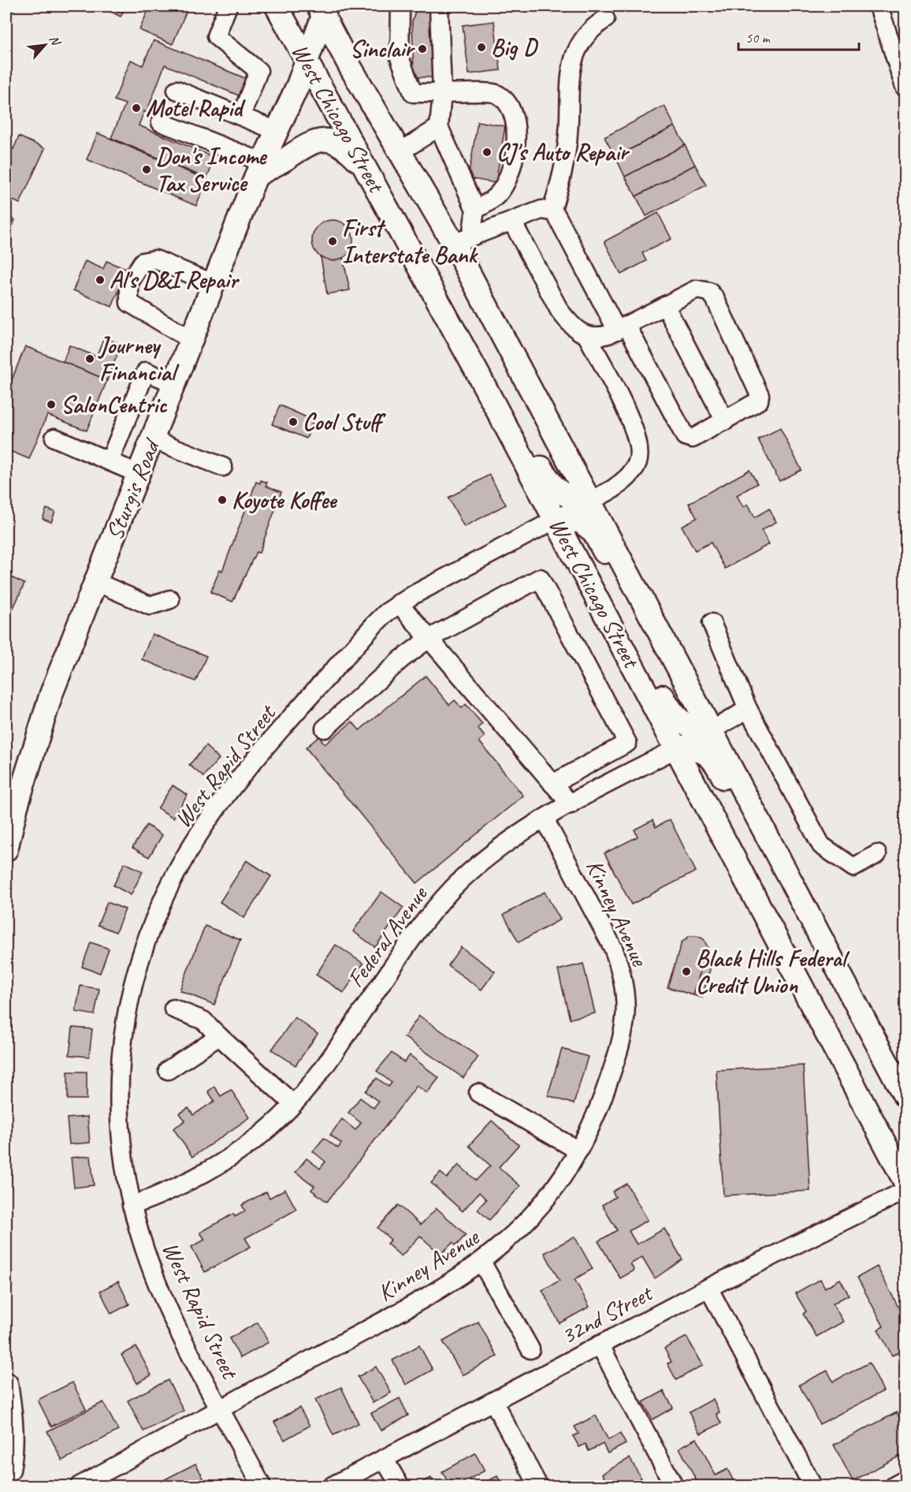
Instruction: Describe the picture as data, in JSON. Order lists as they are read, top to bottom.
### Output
{
  "streets": {
    "main road": ["West Chicago Street", "Sturgis Road"],
    "street": [
      "West Rapid Street",
      "Kinney Avenue",
      "Federal Avenue",
      "32nd Street"
    ]
  },
  "crossings": [
    ["West Chicago Street", "Sturgis Road"],
    ["West Chicago Street", "West Rapid Street"],
    ["West Chicago Street", "Federal Avenue"],
    ["West Rapid Street", "Kinney Avenue"],
    ["West Rapid Street", "Federal Avenue"],
    ["Kinney Avenue", "Federal Avenue"]
  ],
  "places": [
    "Big D",
    "Sinclair",
    "Motel Rapid",
    "CJ's Auto Repair",
    "Don's Income Tax Service",
    "First Interstate Bank",
    "Al's D&I Repair",
    "Journey Financial",
    "SalonCentric",
    "Cool Stuff",
    "Koyote Koffee",
    "Black Hills Federal Credit Union"
  ],
  "scale_bar": "50 m",
  "north": "top right"
}
